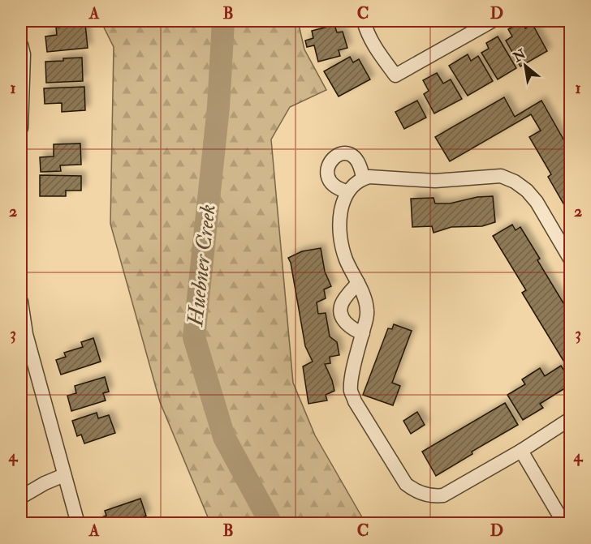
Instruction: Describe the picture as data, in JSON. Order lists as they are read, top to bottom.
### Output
{
  "water": ["Huebner Creek"],
  "north": "top left",
  "grid": {
    "columns": [
      "A",
      "B",
      "C",
      "D"
    ],
    "rows": [
      "1",
      "2",
      "3",
      "4"
    ]
  }
}
